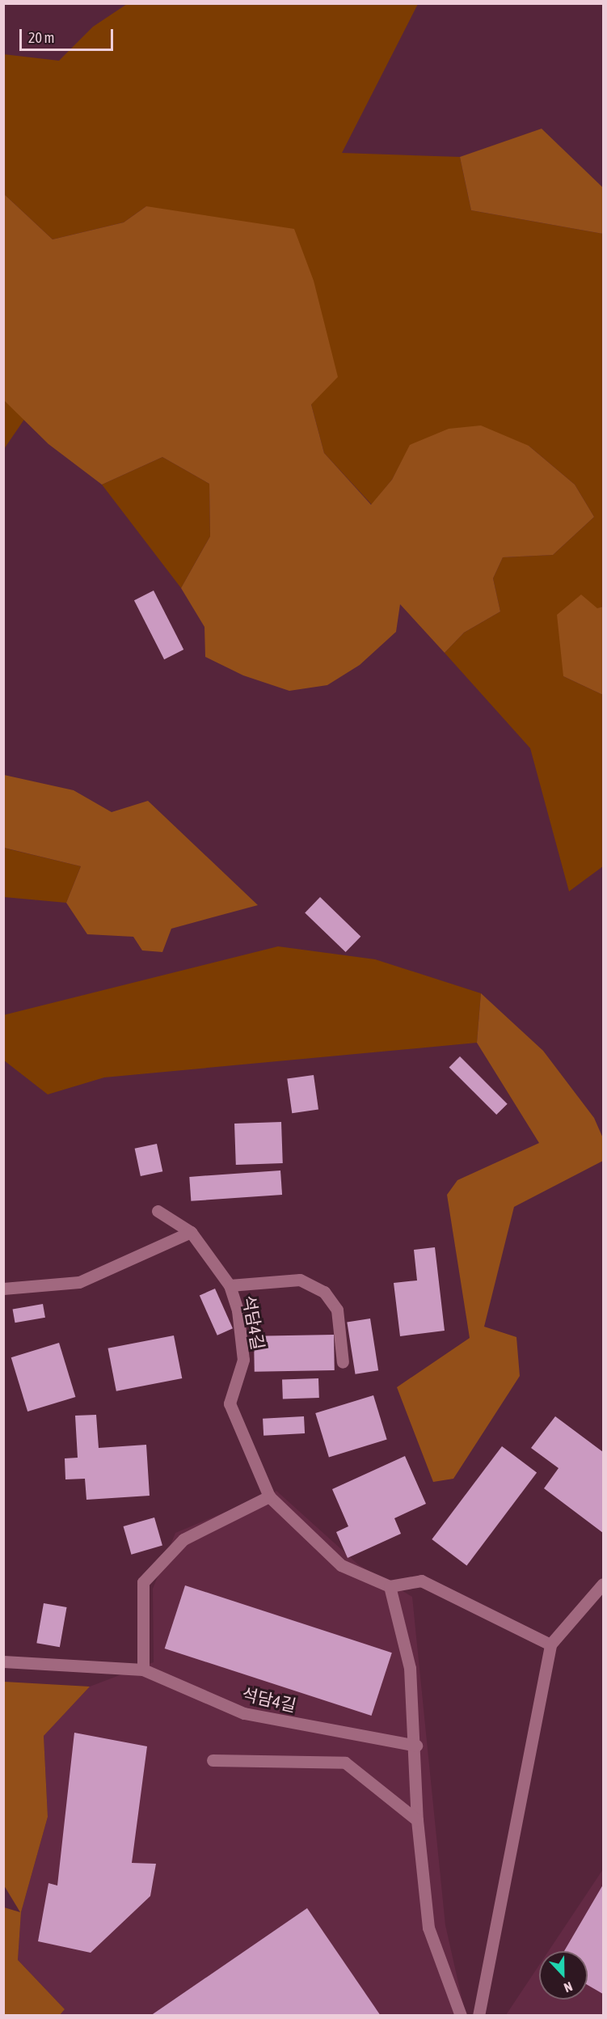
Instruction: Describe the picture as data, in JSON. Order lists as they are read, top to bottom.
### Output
{
  "streets": {
    "street": ["석담4길"]
  },
  "scale_bar": "20 m",
  "north": "bottom"
}
